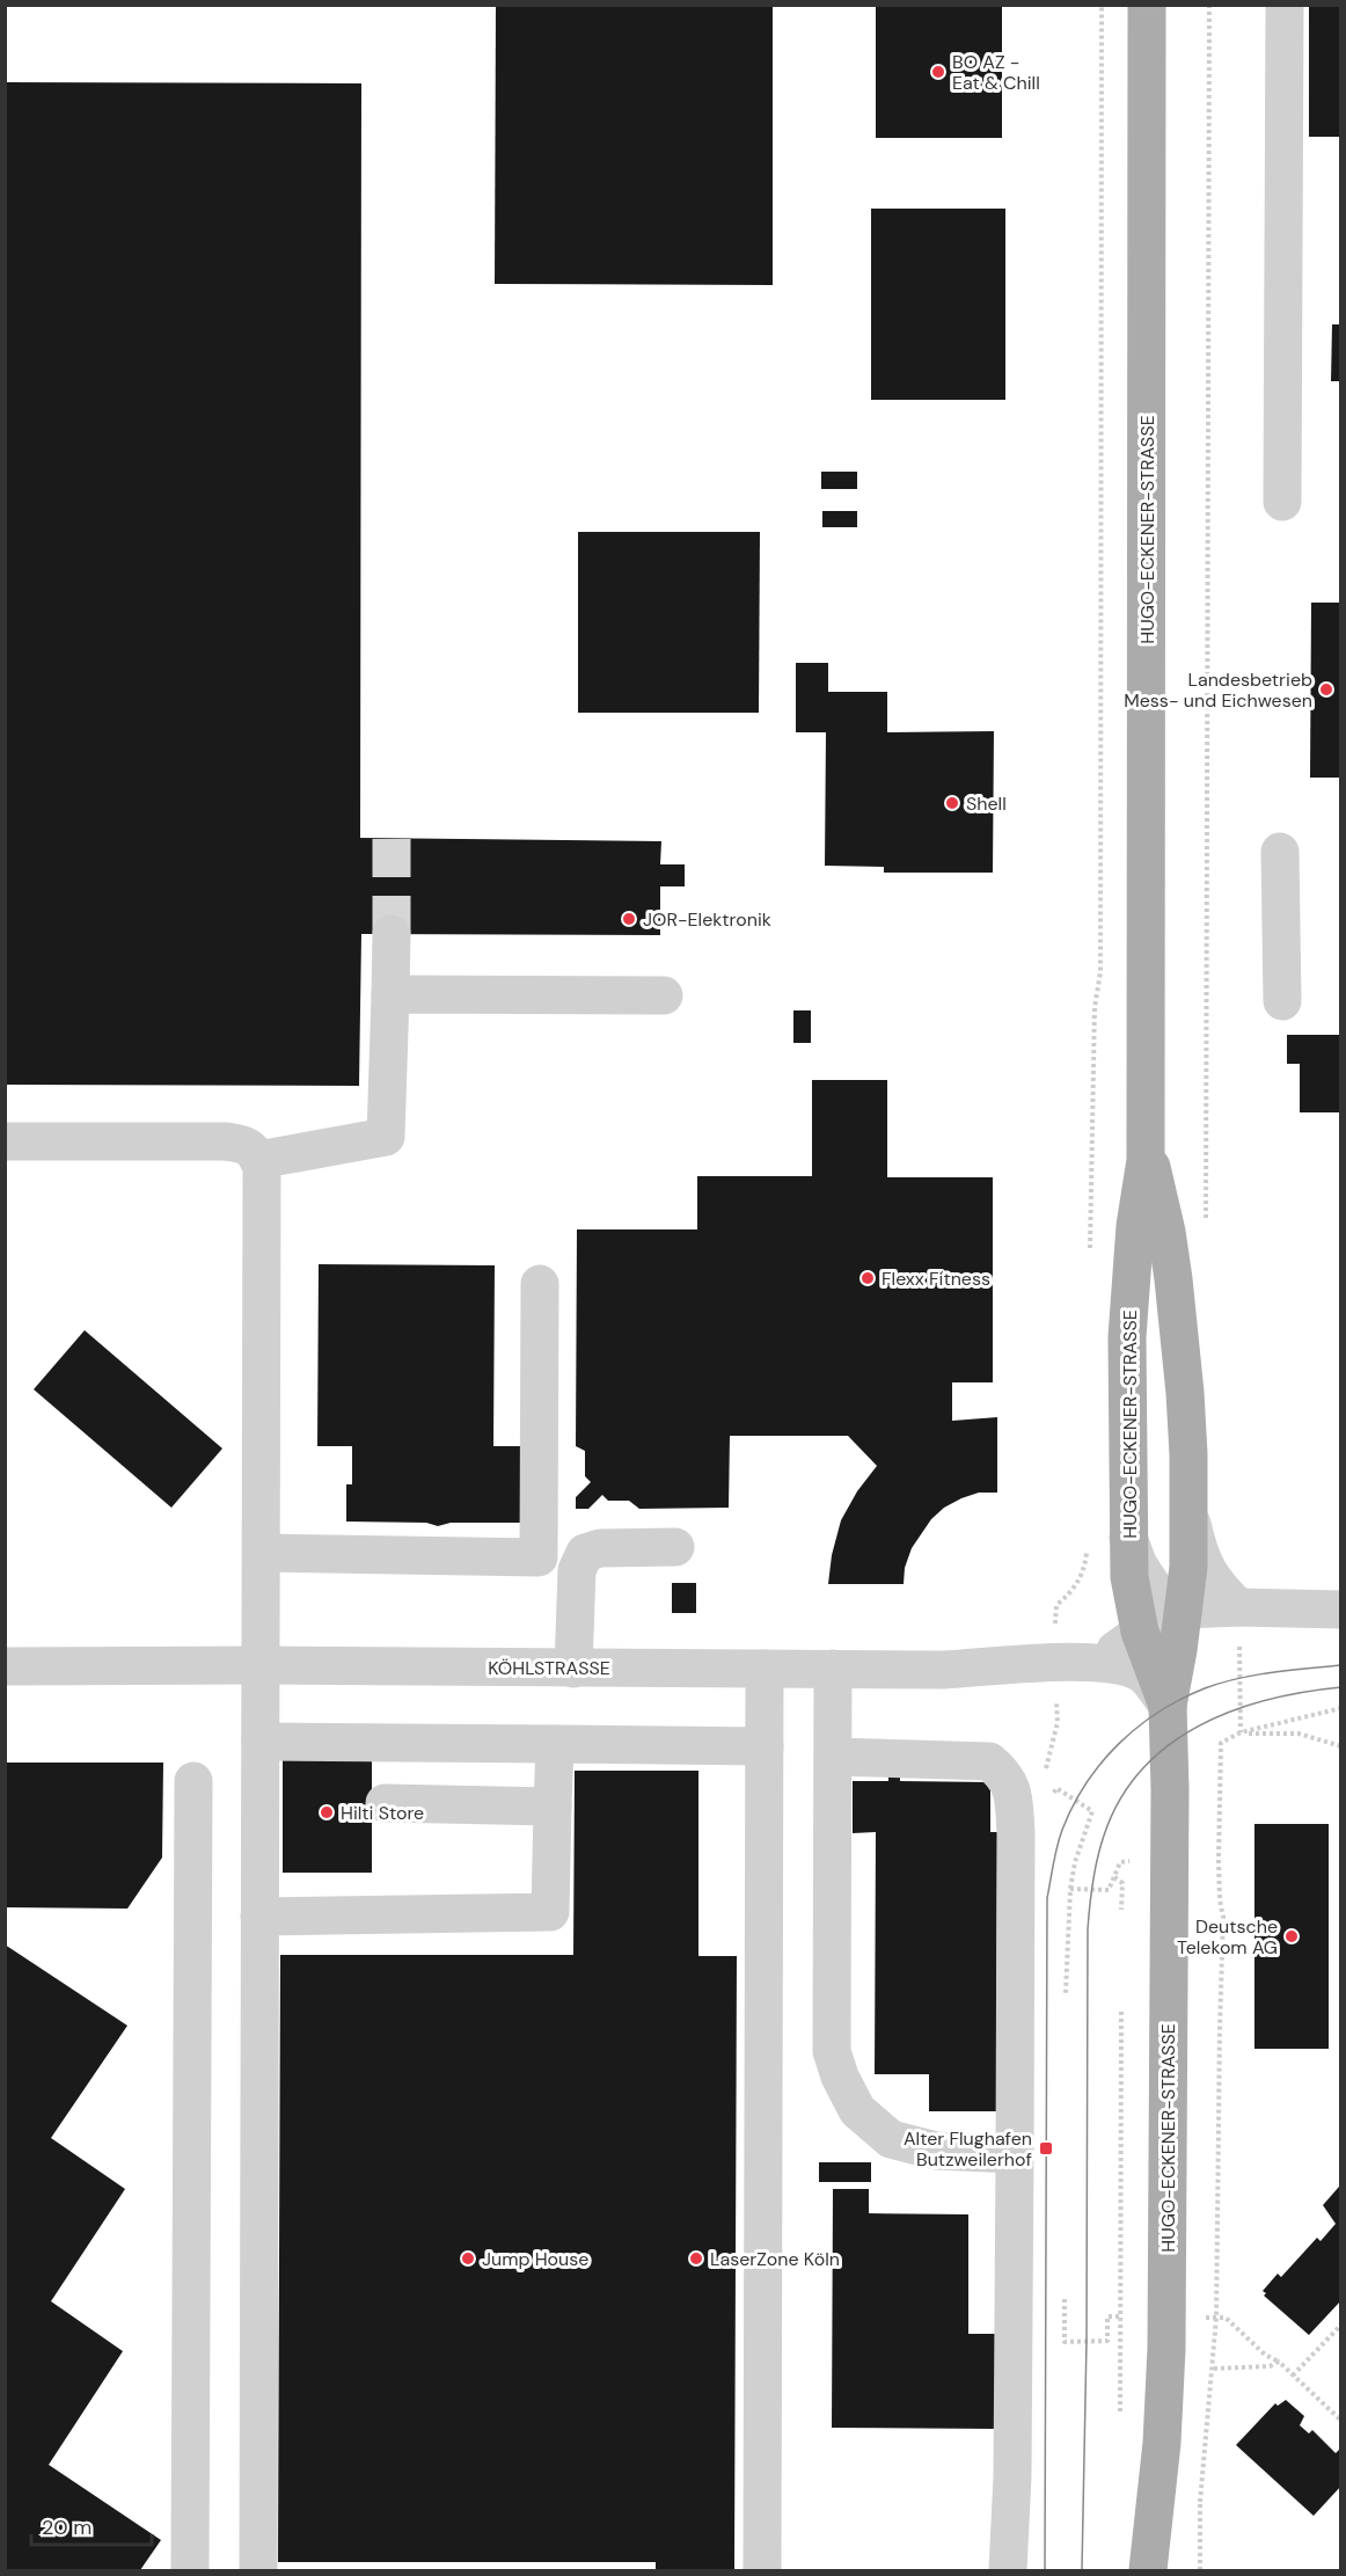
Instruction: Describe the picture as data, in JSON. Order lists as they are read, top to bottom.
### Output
{
  "streets": {
    "main road": ["HUGO-ECKENER-STRASSE"],
    "street": ["KÖHLSTRASSE"]
  },
  "crossings": [
    ["HUGO-ECKENER-STRASSE", "KÖHLSTRASSE"]
  ],
  "places": {
    "other": [
      "BO AZ - Eat & Chill",
      "Landesbetrieb Mess- und Eichwesen",
      "Shell",
      "JOR-Elektronik",
      "Flexx Fitness",
      "Hilti Store",
      "Deutsche Telekom AG",
      "Jump House",
      "LaserZone Köln"
    ],
    "transit": ["Alter Flughafen Butzweilerhof"]
  },
  "scale_bar": "20 m"
}
